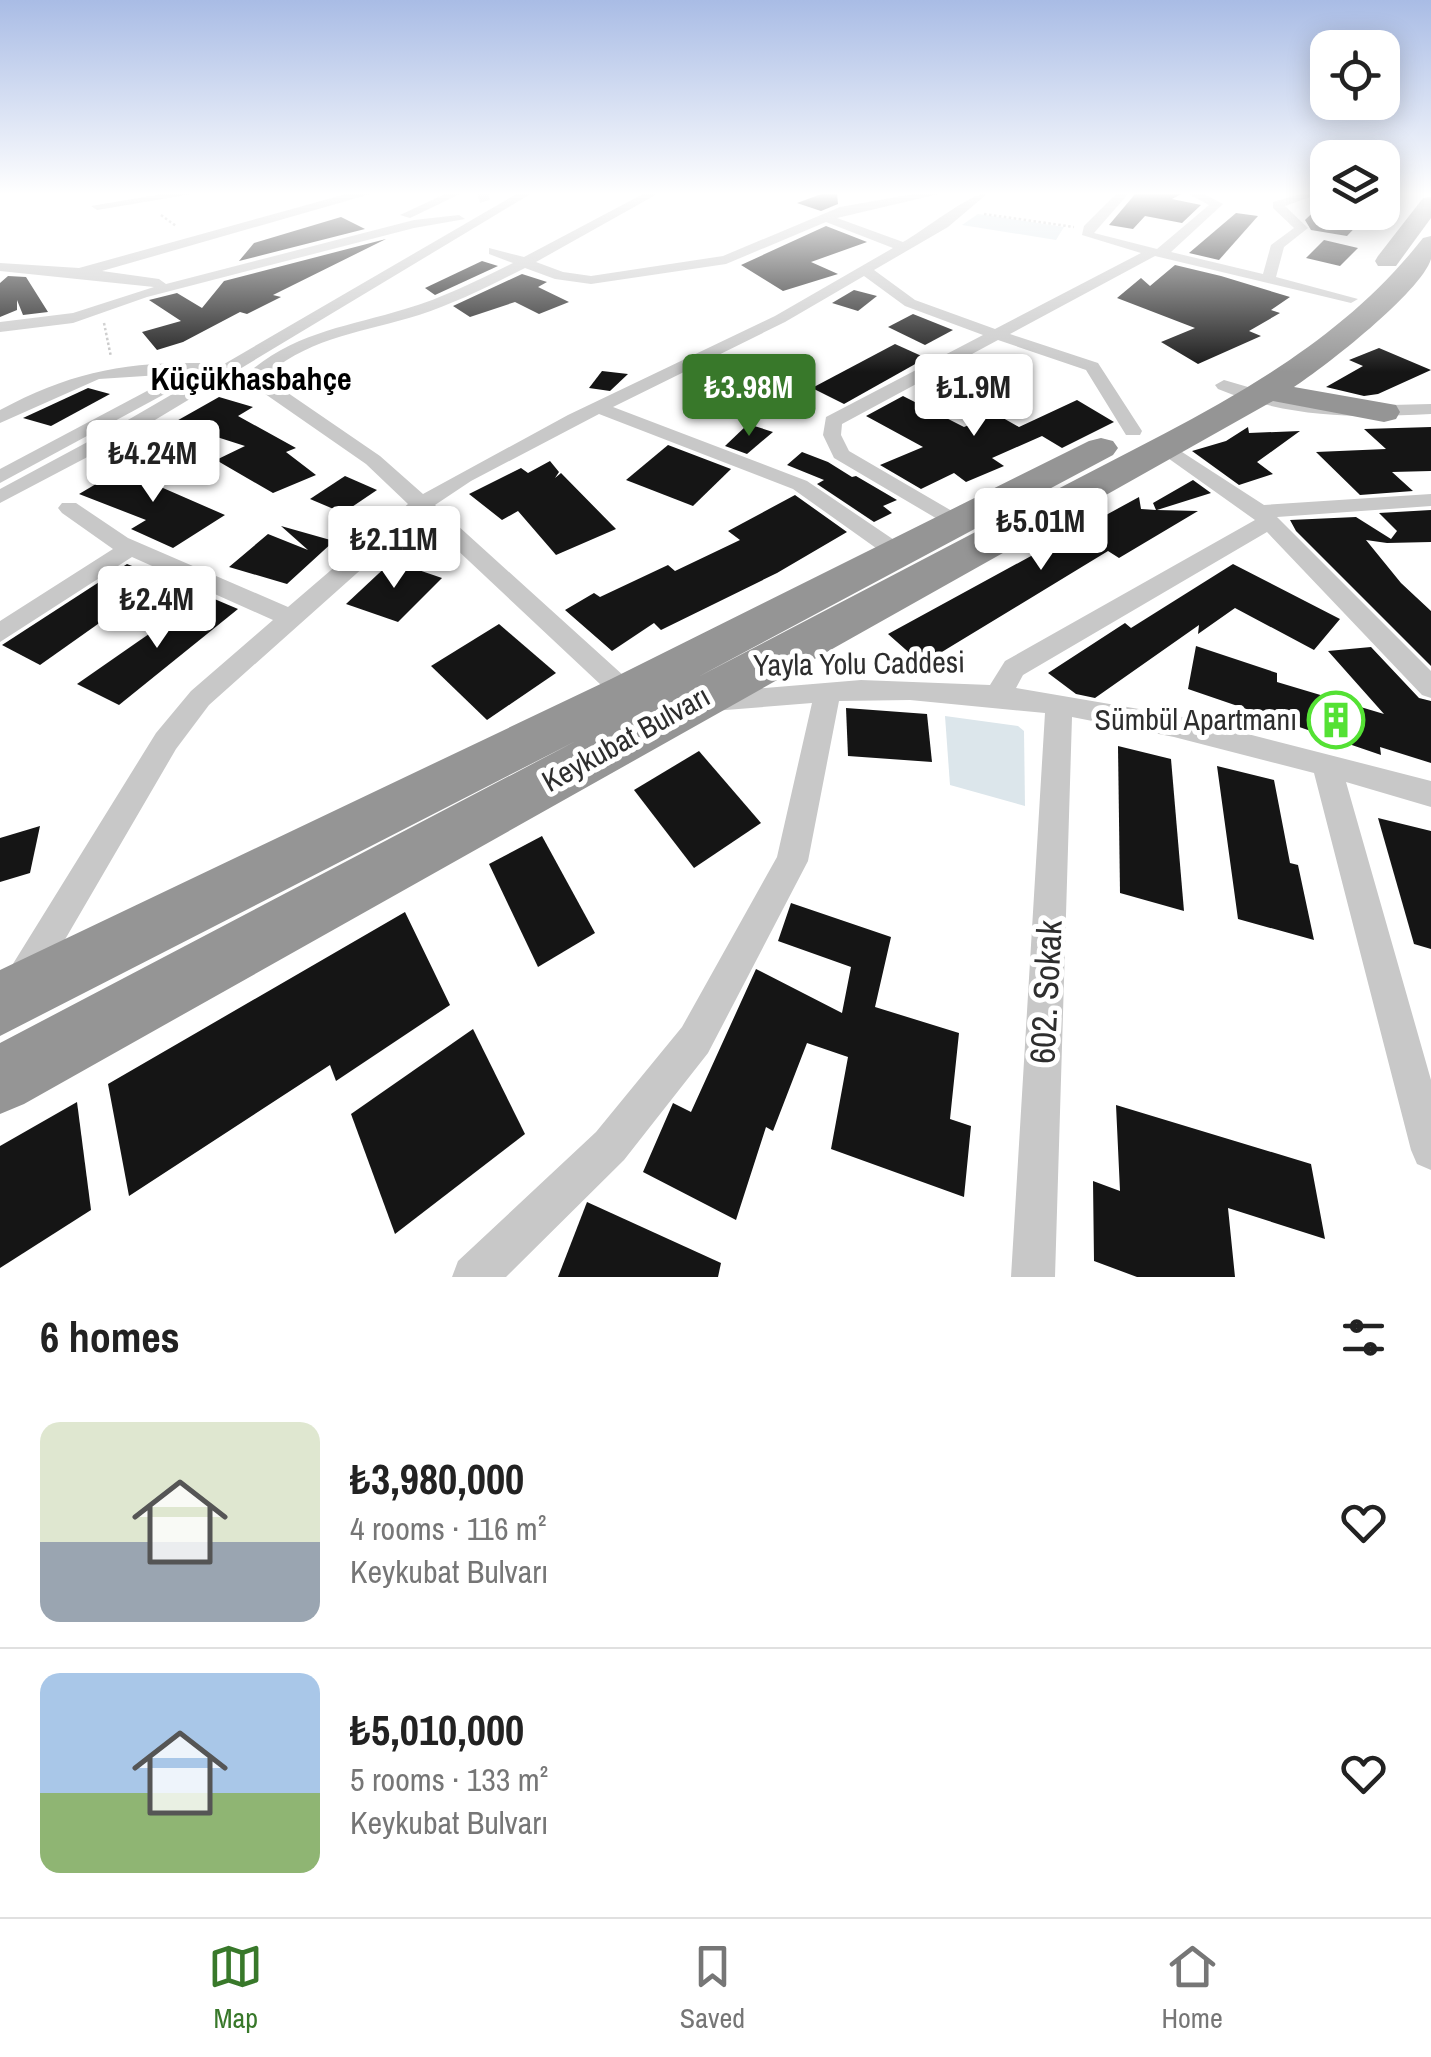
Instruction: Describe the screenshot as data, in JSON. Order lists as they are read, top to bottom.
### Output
{
  "streets": {
    "highway": ["Keykubat Bulvarı"],
    "street": ["Yayla Yolu Caddesi", "602. Sokak"]
  },
  "crossings": [
    ["Yayla Yolu Caddesi", "Keykubat Bulvarı"],
    ["Yayla Yolu Caddesi", "602. Sokak"]
  ],
  "districts": ["Küçükhasbahçe"],
  "places": {
    "building": ["Sümbül Apartmanı"]
  },
  "page": {
    "price": [
      "₺3.98M",
      "₺1.9M",
      "₺4.24M",
      "₺5.01M",
      "₺2.11M",
      "₺2.4M"
    ],
    "heading": "6 homes",
    "list": [
      {
        "name": "₺3,980,000",
        "note": "4 rooms · 116 m² · Keykubat Bulvarı"
      },
      {
        "name": "₺5,010,000",
        "note": "5 rooms · 133 m² · Keykubat Bulvarı"
      }
    ],
    "tabs": ["Map", "Saved", "Home"]
  }
}
